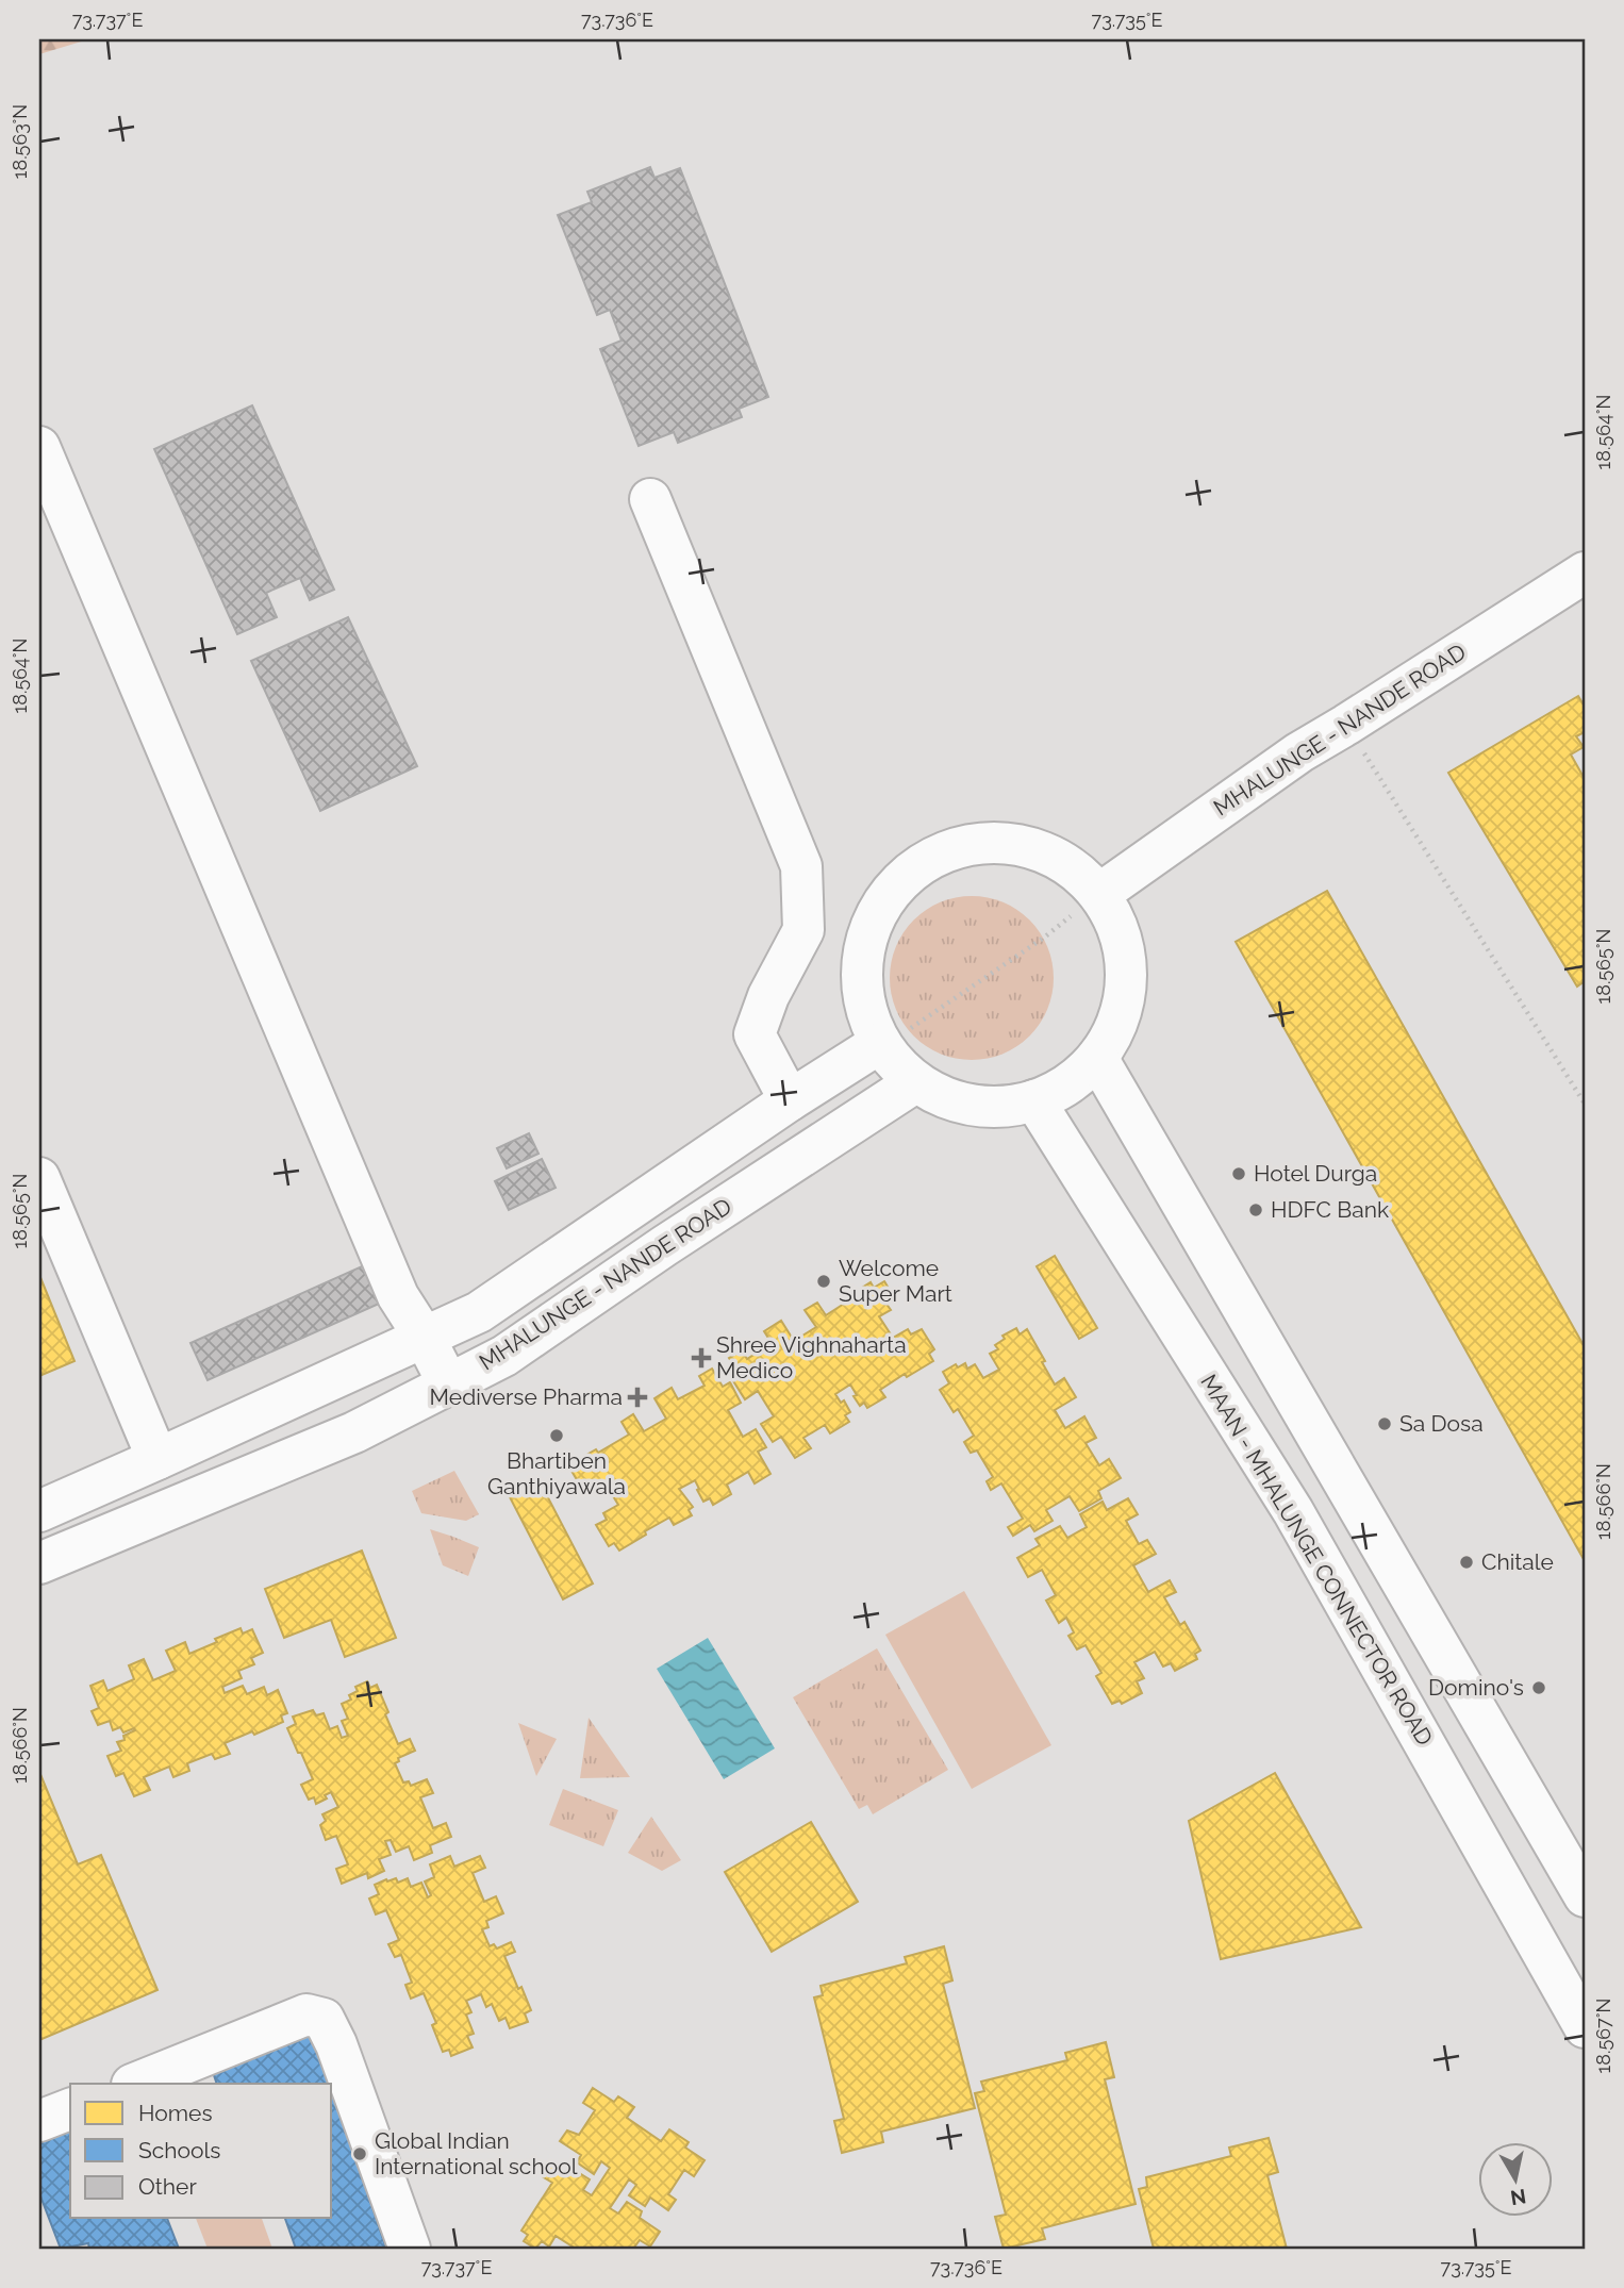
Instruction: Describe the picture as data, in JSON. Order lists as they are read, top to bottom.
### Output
{
  "streets": {
    "main road": ["MHALUNGE - NANDE ROAD", "MAAN - MHALUNGE CONNECTOR ROAD"]
  },
  "places": {
    "other": [
      "Hotel Durga",
      "HDFC Bank",
      "Welcome Super Mart",
      "Sa Dosa",
      "Bhartiben Ganthiyawala",
      "Chitale",
      "Domino's",
      "Global Indian International school"
    ],
    "health": ["Shree Vighnaharta Medico", "Mediverse Pharma"]
  },
  "legend": ["Homes", "Schools", "Other"],
  "north": "bottom",
  "coordinates": [
    "73.737°E",
    "73.736°E",
    "73.735°E",
    "18.563°N",
    "18.564°N",
    "18.565°N",
    "18.566°N",
    "18.567°N"
  ]
}
